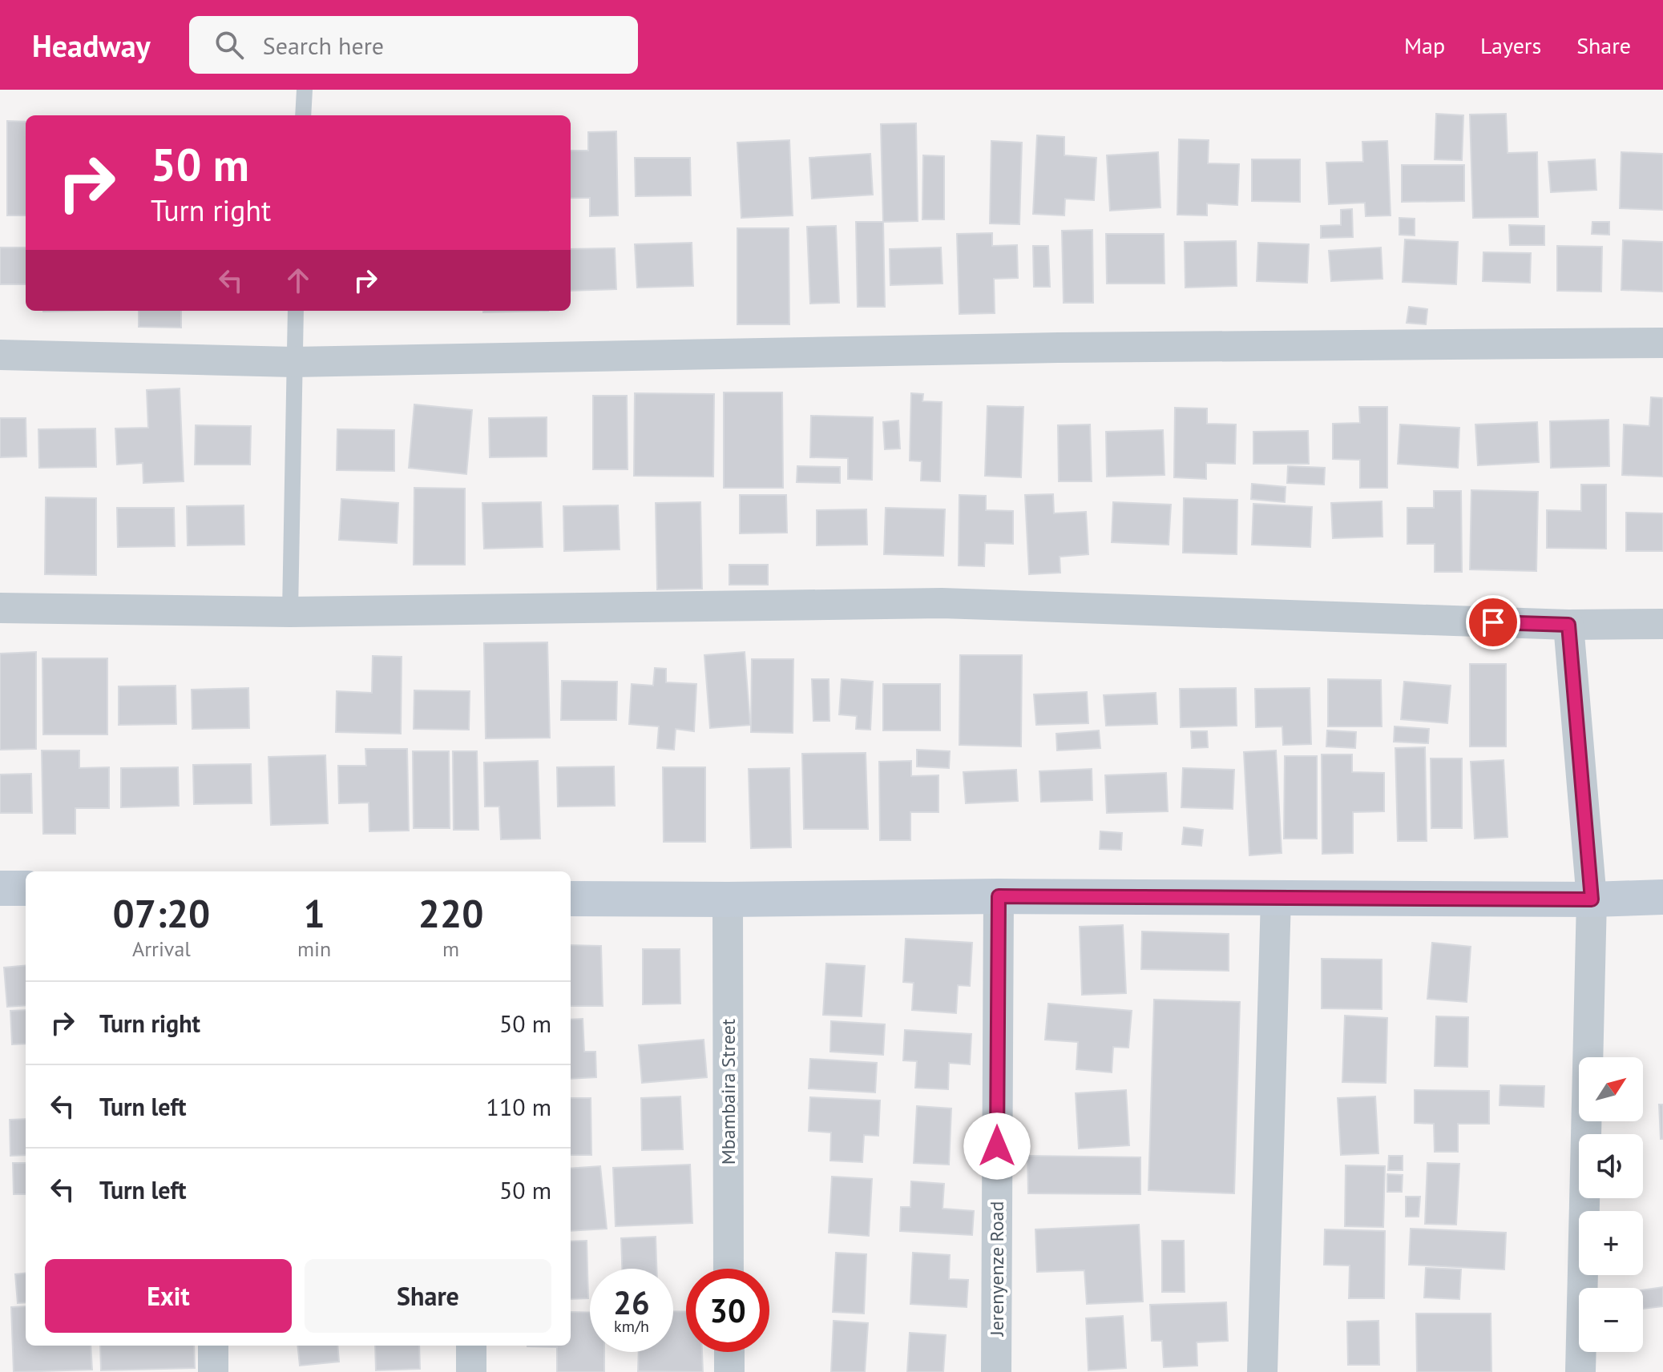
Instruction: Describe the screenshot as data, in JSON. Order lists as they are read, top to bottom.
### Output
{
  "streets": {
    "street": ["Mbambaira Street", "Jerenyenze Road"]
  },
  "north": "top right",
  "page": {
    "header": "Headway",
    "search": "Search here",
    "nav": ["Map", "Layers", "Share"],
    "turn": ["50 m", "Turn right"],
    "eta": [
      "07:20",
      "Arrival",
      "1",
      "min",
      "220",
      "m"
    ],
    "list": [
      {
        "name": "Turn right",
        "value": "50 m"
      },
      {
        "name": "Turn left",
        "value": "110 m"
      },
      {
        "name": "Turn left",
        "value": "50 m"
      }
    ],
    "map_buttons": ["+", "−"],
    "buttons": ["Exit", "Share"],
    "speed": "26 km/h",
    "limit": "30"
  }
}
